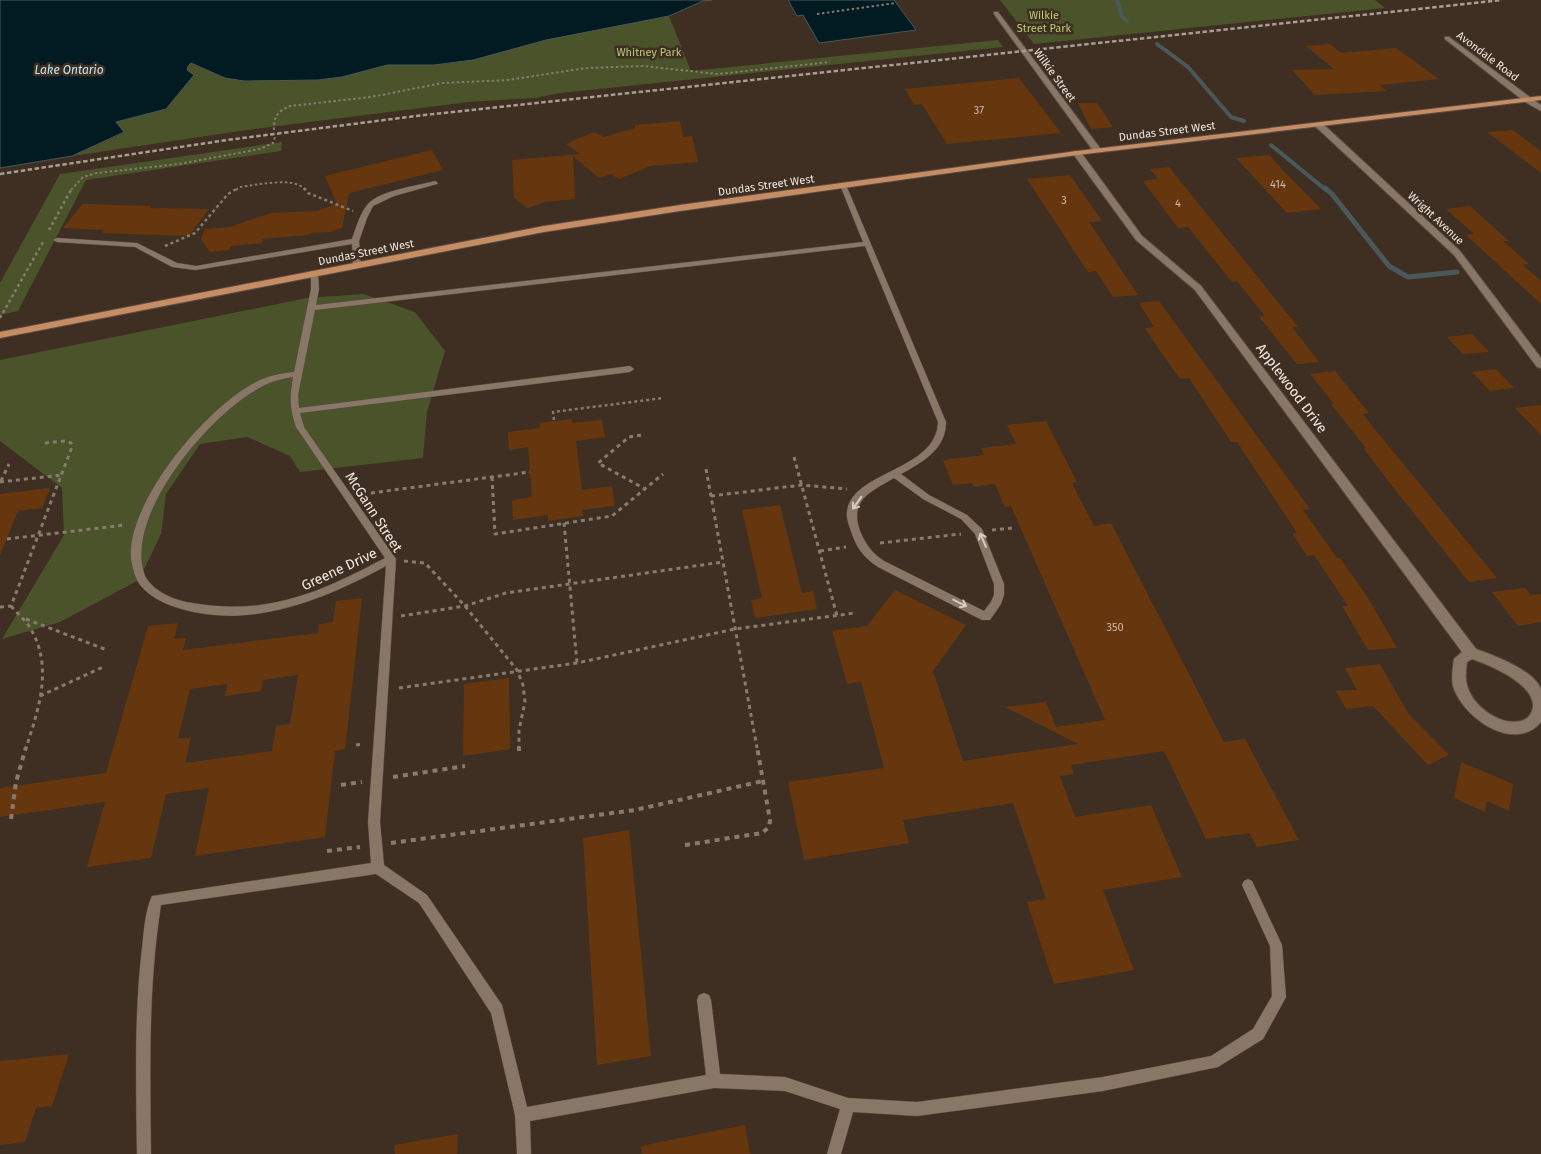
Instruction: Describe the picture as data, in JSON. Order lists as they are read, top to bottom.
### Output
{
  "streets": {
    "main road": ["Dundas Street West"],
    "street": [
      "Avondale Road",
      "Wilkie Street",
      "Wright Avenue",
      "Applewood Drive"
    ],
    "lane": ["McGann Street", "Greene Drive"]
  },
  "crossings": [
    ["Avondale Road", "Dundas Street West"],
    ["Wilkie Street", "Dundas Street West"],
    ["Dundas Street West", "Wright Avenue"],
    ["Dundas Street West", "Applewood Drive"],
    ["Dundas Street West", "McGann Street"],
    ["McGann Street", "Greene Drive"]
  ],
  "water": ["Lake Ontario"],
  "parks": ["Wilkie Street Park", "Whitney Park"],
  "house_numbers": [
    "37",
    "414",
    "3",
    "4",
    "350"
  ]
}
